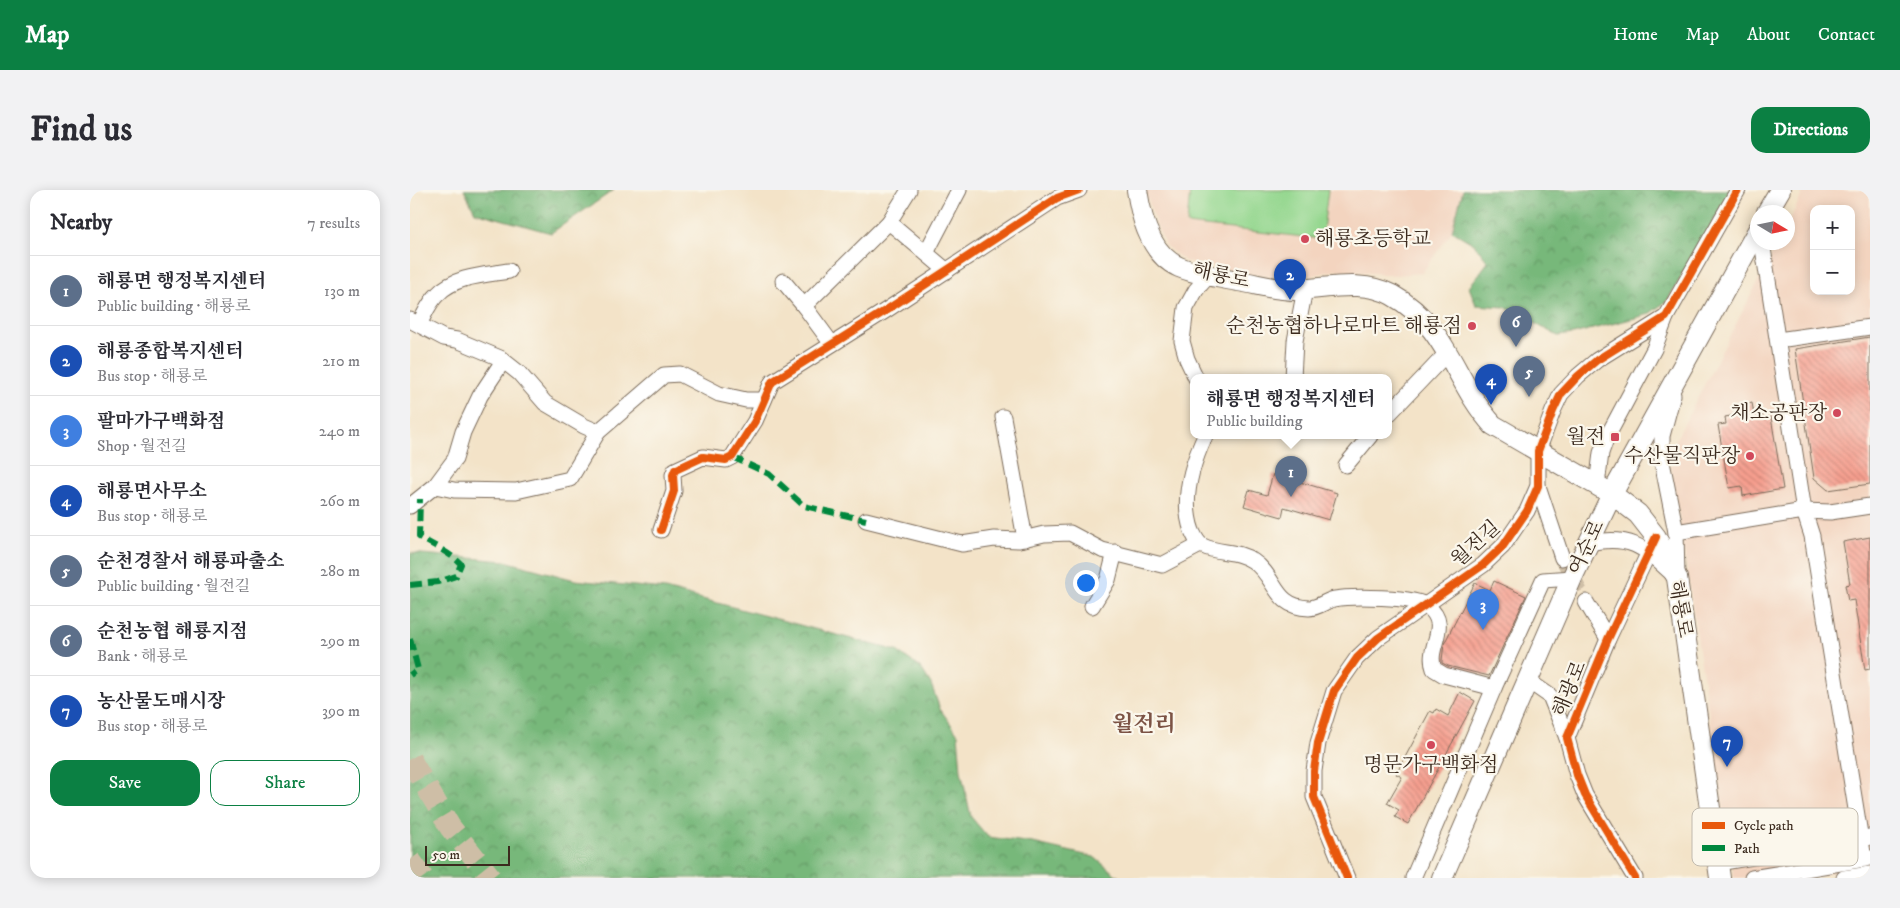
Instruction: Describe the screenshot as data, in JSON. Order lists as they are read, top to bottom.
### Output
{
  "streets": {
    "main road": ["해룡로", "여순로"],
    "street": ["월전길", "해광로"]
  },
  "crossings": [
    ["해룡로", "월전길"],
    ["해룡로", "여순로"],
    ["해룡로", "해광로"]
  ],
  "districts": ["월전리"],
  "places": {
    "other": [
      "해룡초등학교",
      "순천농협하나로마트 해룡점",
      "채소공판장",
      "수산물직판장",
      "명문가구백화점"
    ],
    "transit": ["월전"]
  },
  "legend": ["Cycle path", "Path"],
  "scale_bar": "50 m",
  "north": "right",
  "page": {
    "header": "Map",
    "nav": [
      "Home",
      "Map",
      "About",
      "Contact"
    ],
    "buttons": [
      "Directions",
      ["Save", "Share"]
    ],
    "title": "Find us",
    "heading": ["Nearby", "7 results"],
    "map_buttons": ["+", "−"],
    "list": [
      {
        "mark": "1",
        "name": "해룡면 행정복지센터",
        "note": "Public building · 해룡로",
        "value": "130 m"
      },
      {
        "mark": "2",
        "name": "해룡종합복지센터",
        "note": "Bus stop · 해룡로",
        "value": "210 m"
      },
      {
        "mark": "3",
        "name": "팔마가구백화점",
        "note": "Shop · 월전길",
        "value": "240 m"
      },
      {
        "mark": "4",
        "name": "해룡면사무소",
        "note": "Bus stop · 해룡로",
        "value": "260 m"
      },
      {
        "mark": "5",
        "name": "순천경찰서 해룡파출소",
        "note": "Public building · 월전길",
        "value": "280 m"
      },
      {
        "mark": "6",
        "name": "순천농협 해룡지점",
        "note": "Bank · 해룡로",
        "value": "290 m"
      },
      {
        "mark": "7",
        "name": "농산물도매시장",
        "note": "Bus stop · 해룡로",
        "value": "390 m"
      }
    ],
    "pins": [
      "2",
      "6",
      "5",
      "4",
      "1",
      "3",
      "7"
    ],
    "popup": ["해룡면 행정복지센터", "Public building"],
    "scale": "50 m"
  }
}
